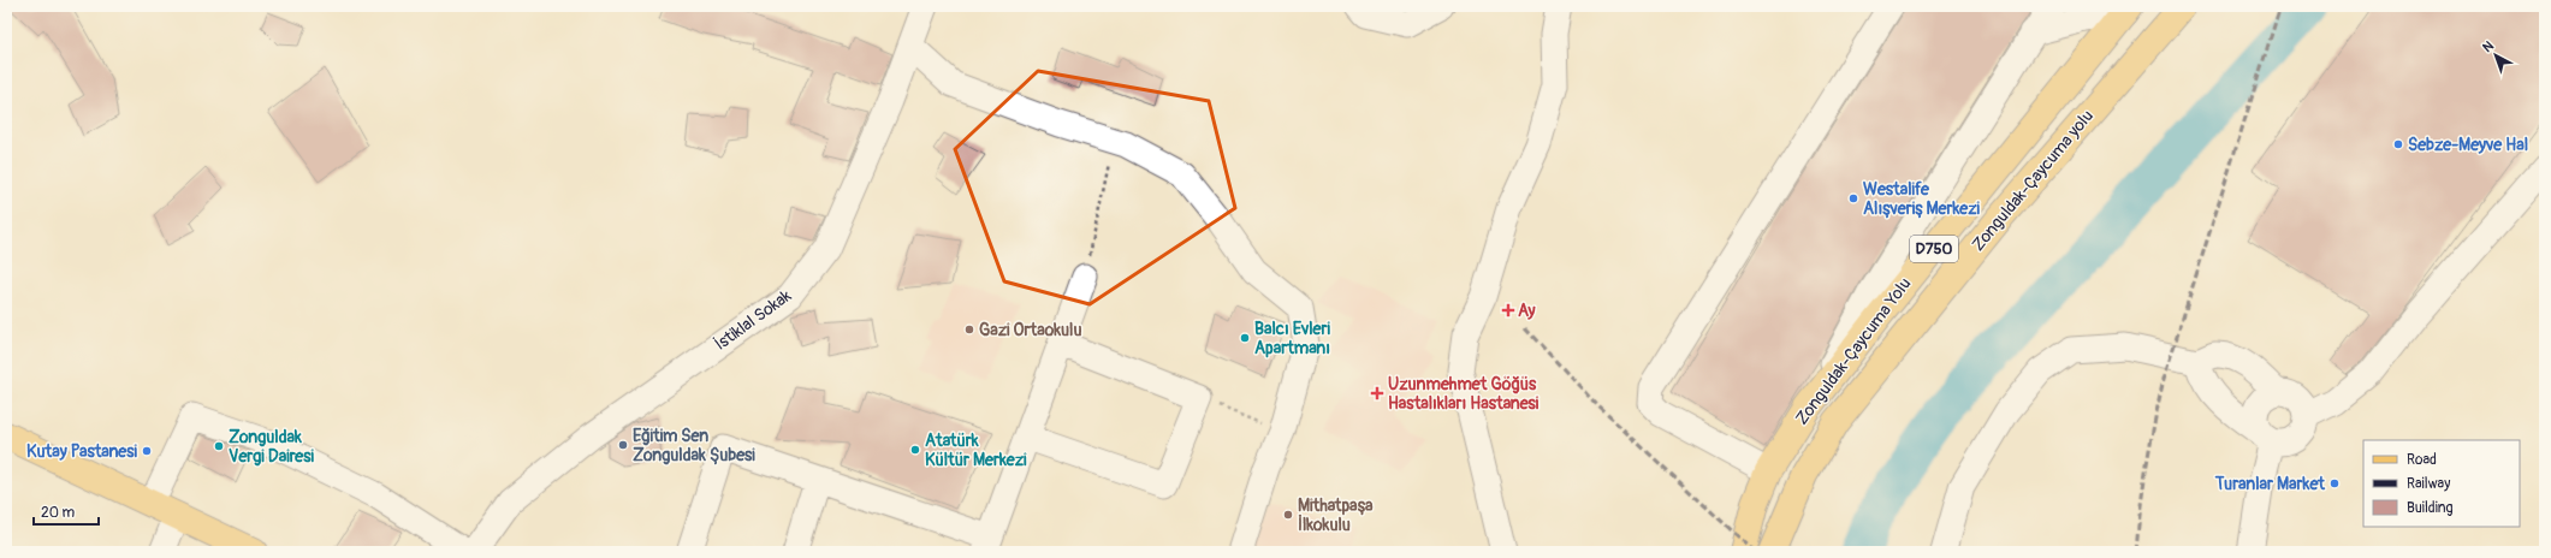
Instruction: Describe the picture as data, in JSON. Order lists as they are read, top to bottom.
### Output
{
  "streets": {
    "main road": ["Zonguldak-Çaycuma yolu", "D750", "Zonguldak-Çaycuma Yolu"],
    "street": ["İstiklal Sokak"]
  },
  "places": {
    "other": [
      "Sebze-Meyve Hal",
      "Westalife Alışveriş Merkezi",
      "Gazi Ortaokulu",
      "Balcı Evleri Apartmanı",
      "Eğitim Sen Zonguldak Şubesi",
      "Zonguldak Vergi Dairesi",
      "Atatürk Kültür Merkezi",
      "Kutay Pastanesi",
      "Turanlar Market",
      "Mithatpaşa İlkokulu"
    ],
    "health": ["Ay", "Uzunmehmet Göğüs Hastalıkları Hastanesi"]
  },
  "legend": ["Road", "Railway", "Building"],
  "scale_bar": "20 m",
  "north": "top left"
}
